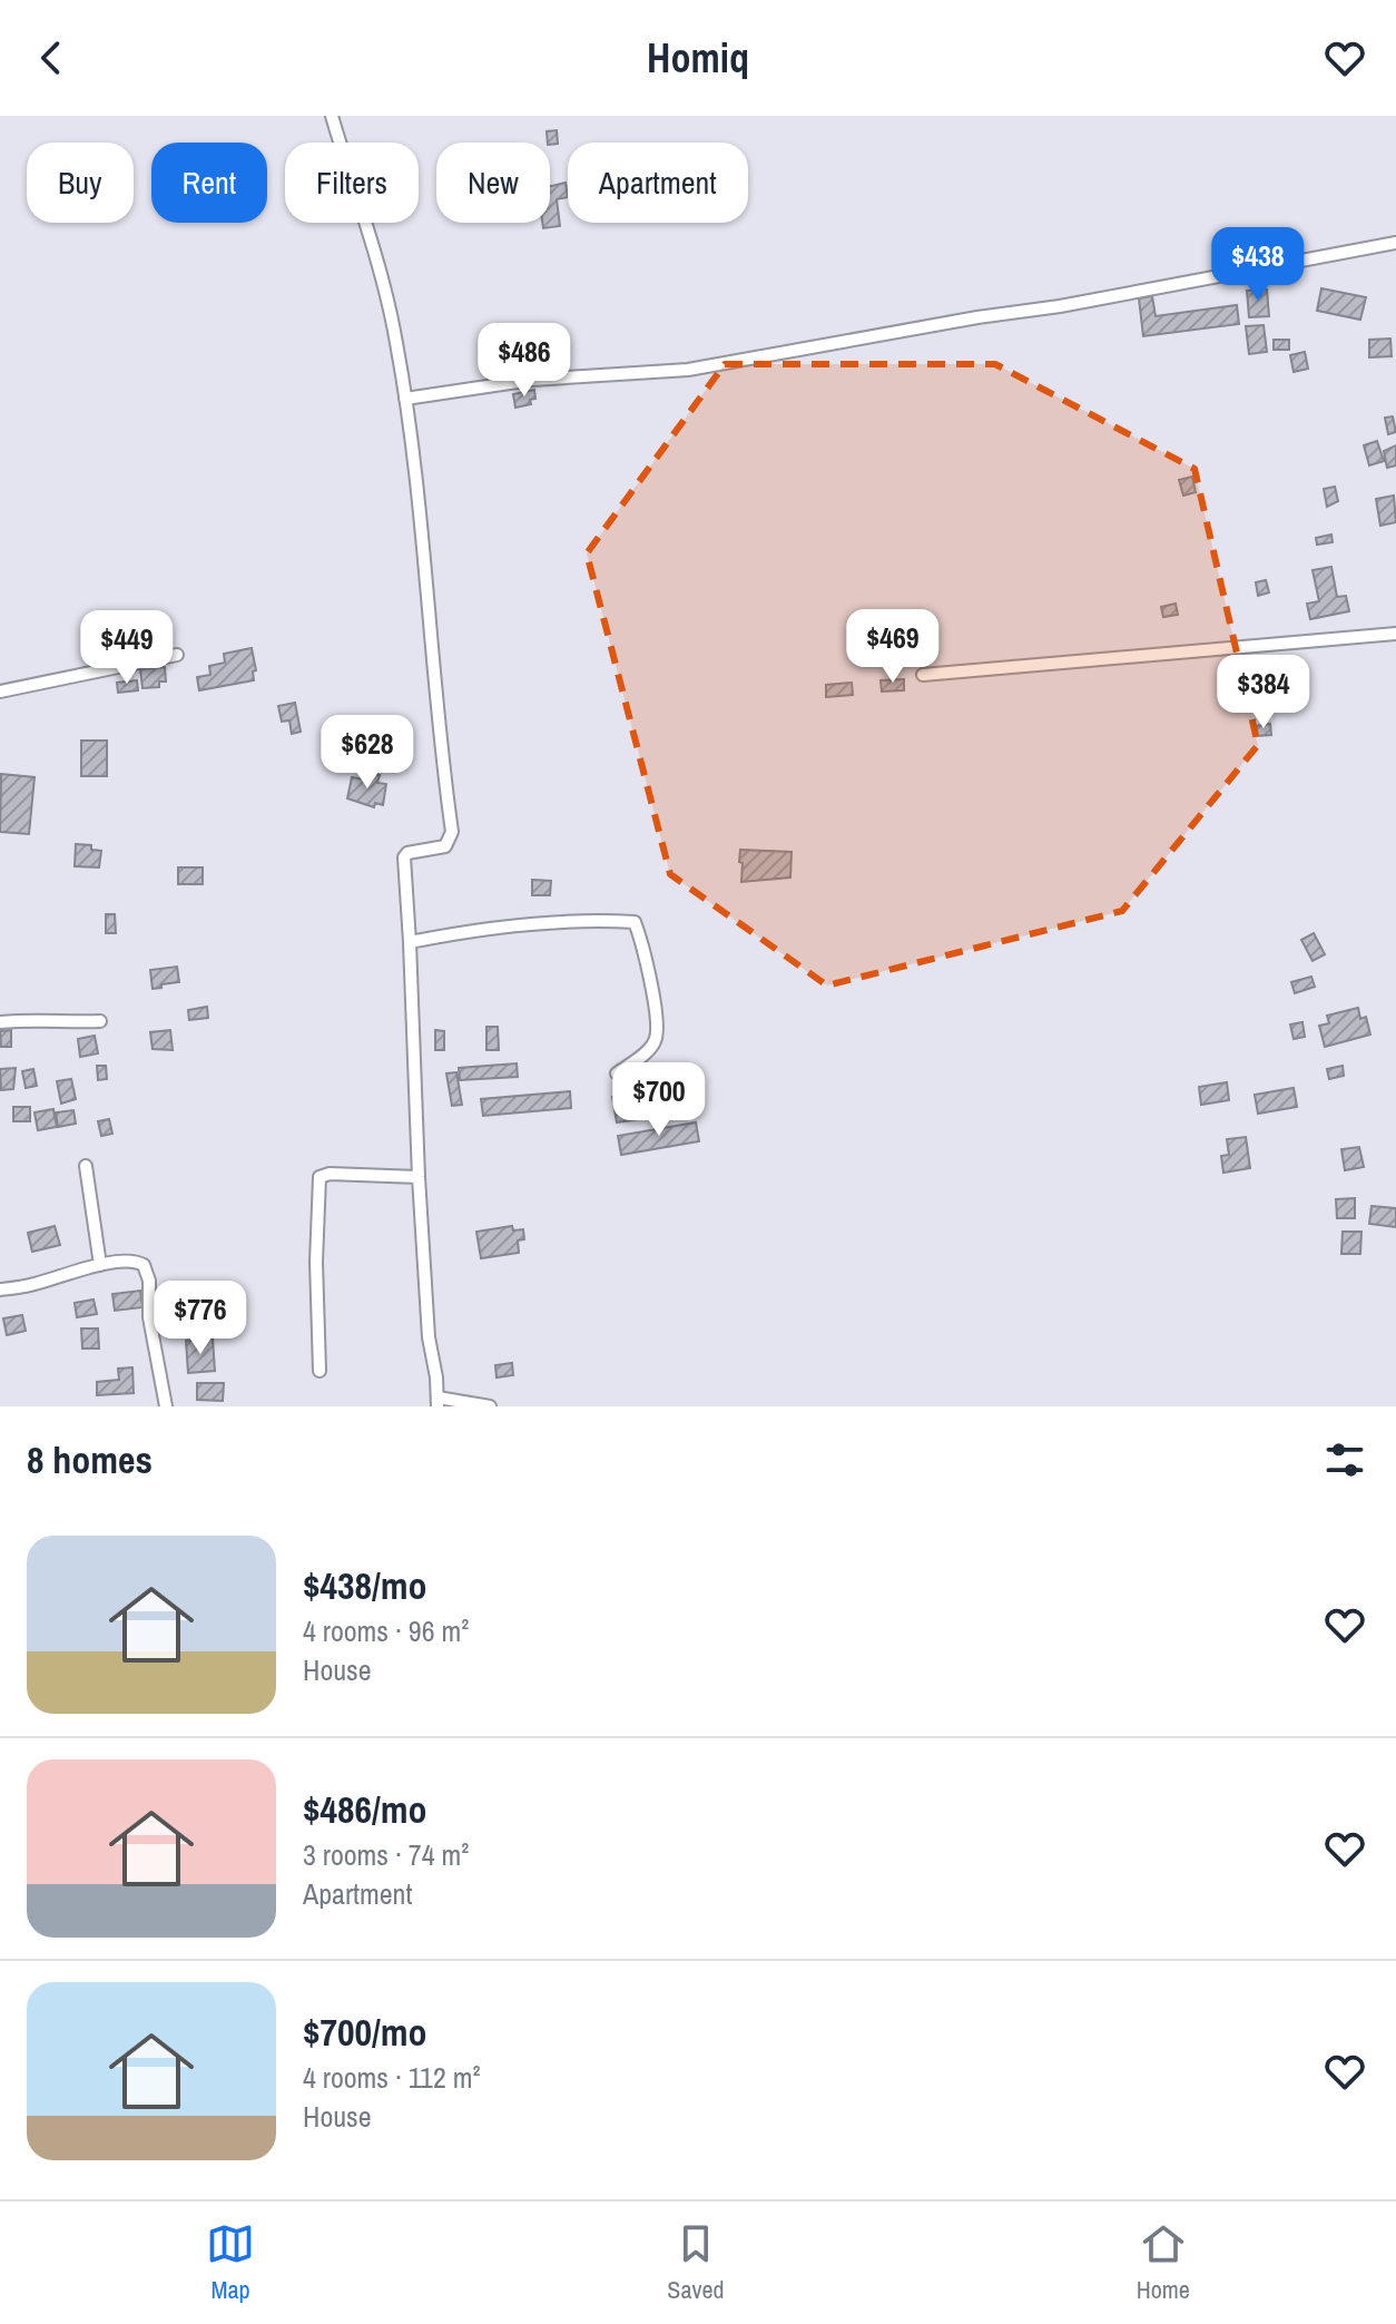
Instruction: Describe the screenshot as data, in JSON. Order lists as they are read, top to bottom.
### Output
{
  "page": {
    "header": "Homiq",
    "chip": [
      "Buy",
      "Rent",
      "Filters",
      "New",
      "Apartment"
    ],
    "price": [
      "$438",
      "$486",
      "$469",
      "$449",
      "$384",
      "$628",
      "$700",
      "$776"
    ],
    "heading": "8 homes",
    "list": [
      {
        "name": "$438/mo",
        "note": "4 rooms · 96 m² · House"
      },
      {
        "name": "$486/mo",
        "note": "3 rooms · 74 m² · Apartment"
      },
      {
        "name": "$700/mo",
        "note": "4 rooms · 112 m² · House"
      }
    ],
    "tabs": ["Map", "Saved", "Home"]
  }
}
